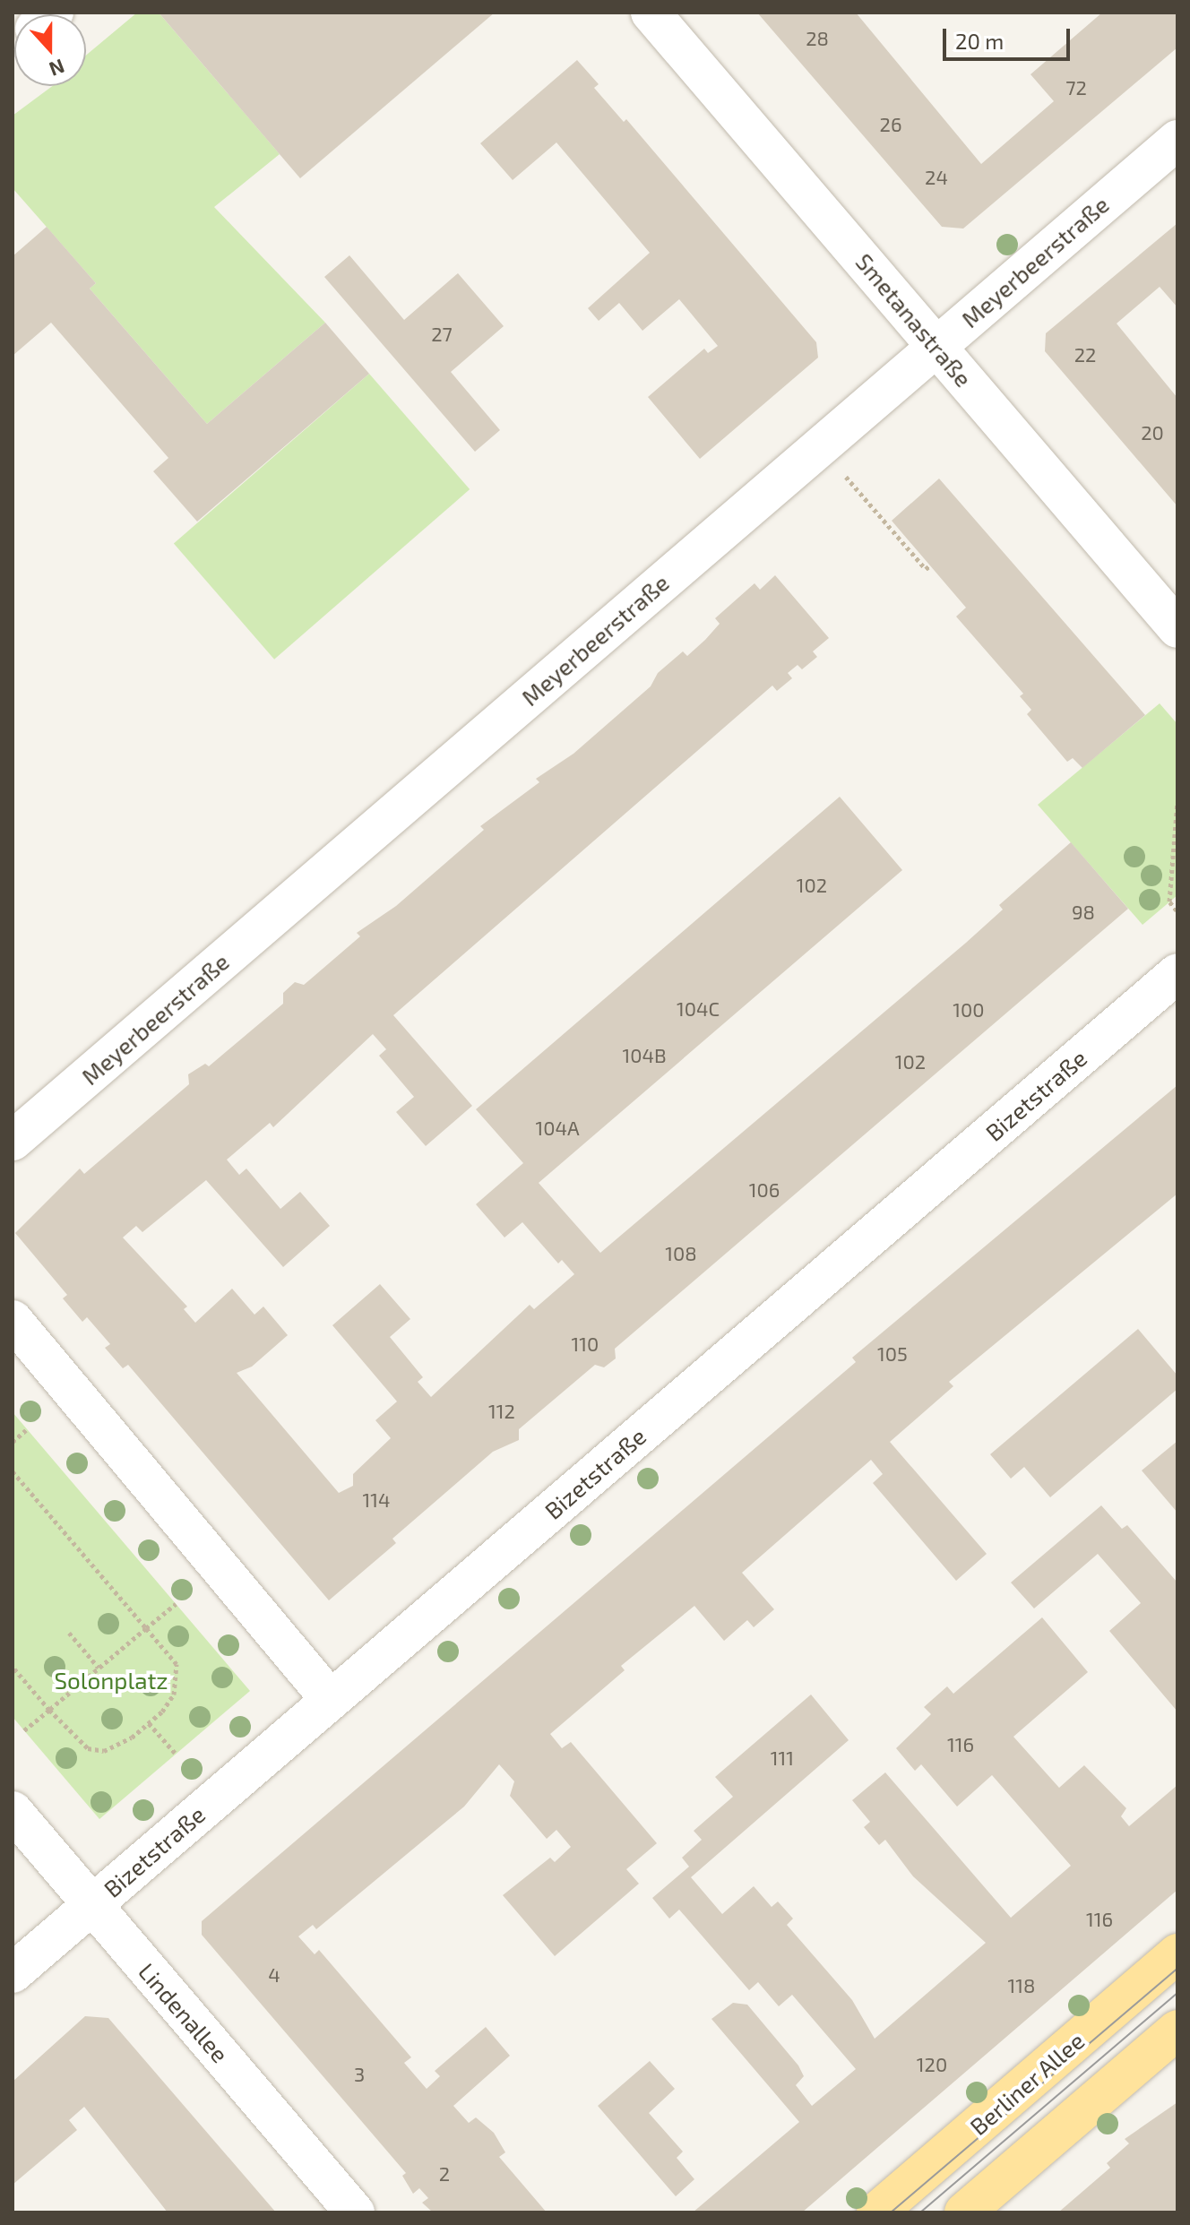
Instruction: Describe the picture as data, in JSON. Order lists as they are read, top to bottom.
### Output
{
  "streets": {
    "main road": ["Berliner Allee"],
    "street": [
      "Meyerbeerstraße",
      "Smetanastraße",
      "Bizetstraße",
      "Lindenallee"
    ]
  },
  "crossings": [
    ["Meyerbeerstraße", "Smetanastraße"],
    ["Bizetstraße", "Lindenallee"]
  ],
  "parks": ["Solonplatz"],
  "house_numbers": [
    "28",
    "72",
    "26",
    "24",
    "27",
    "22",
    "20",
    "102",
    "98",
    "104C",
    "100",
    "104B",
    "102",
    "104A",
    "106",
    "108",
    "110",
    "105",
    "112",
    "114",
    "116",
    "111",
    "116",
    "4",
    "118",
    "120",
    "3",
    "2"
  ],
  "scale_bar": "20 m",
  "north": "bottom"
}
